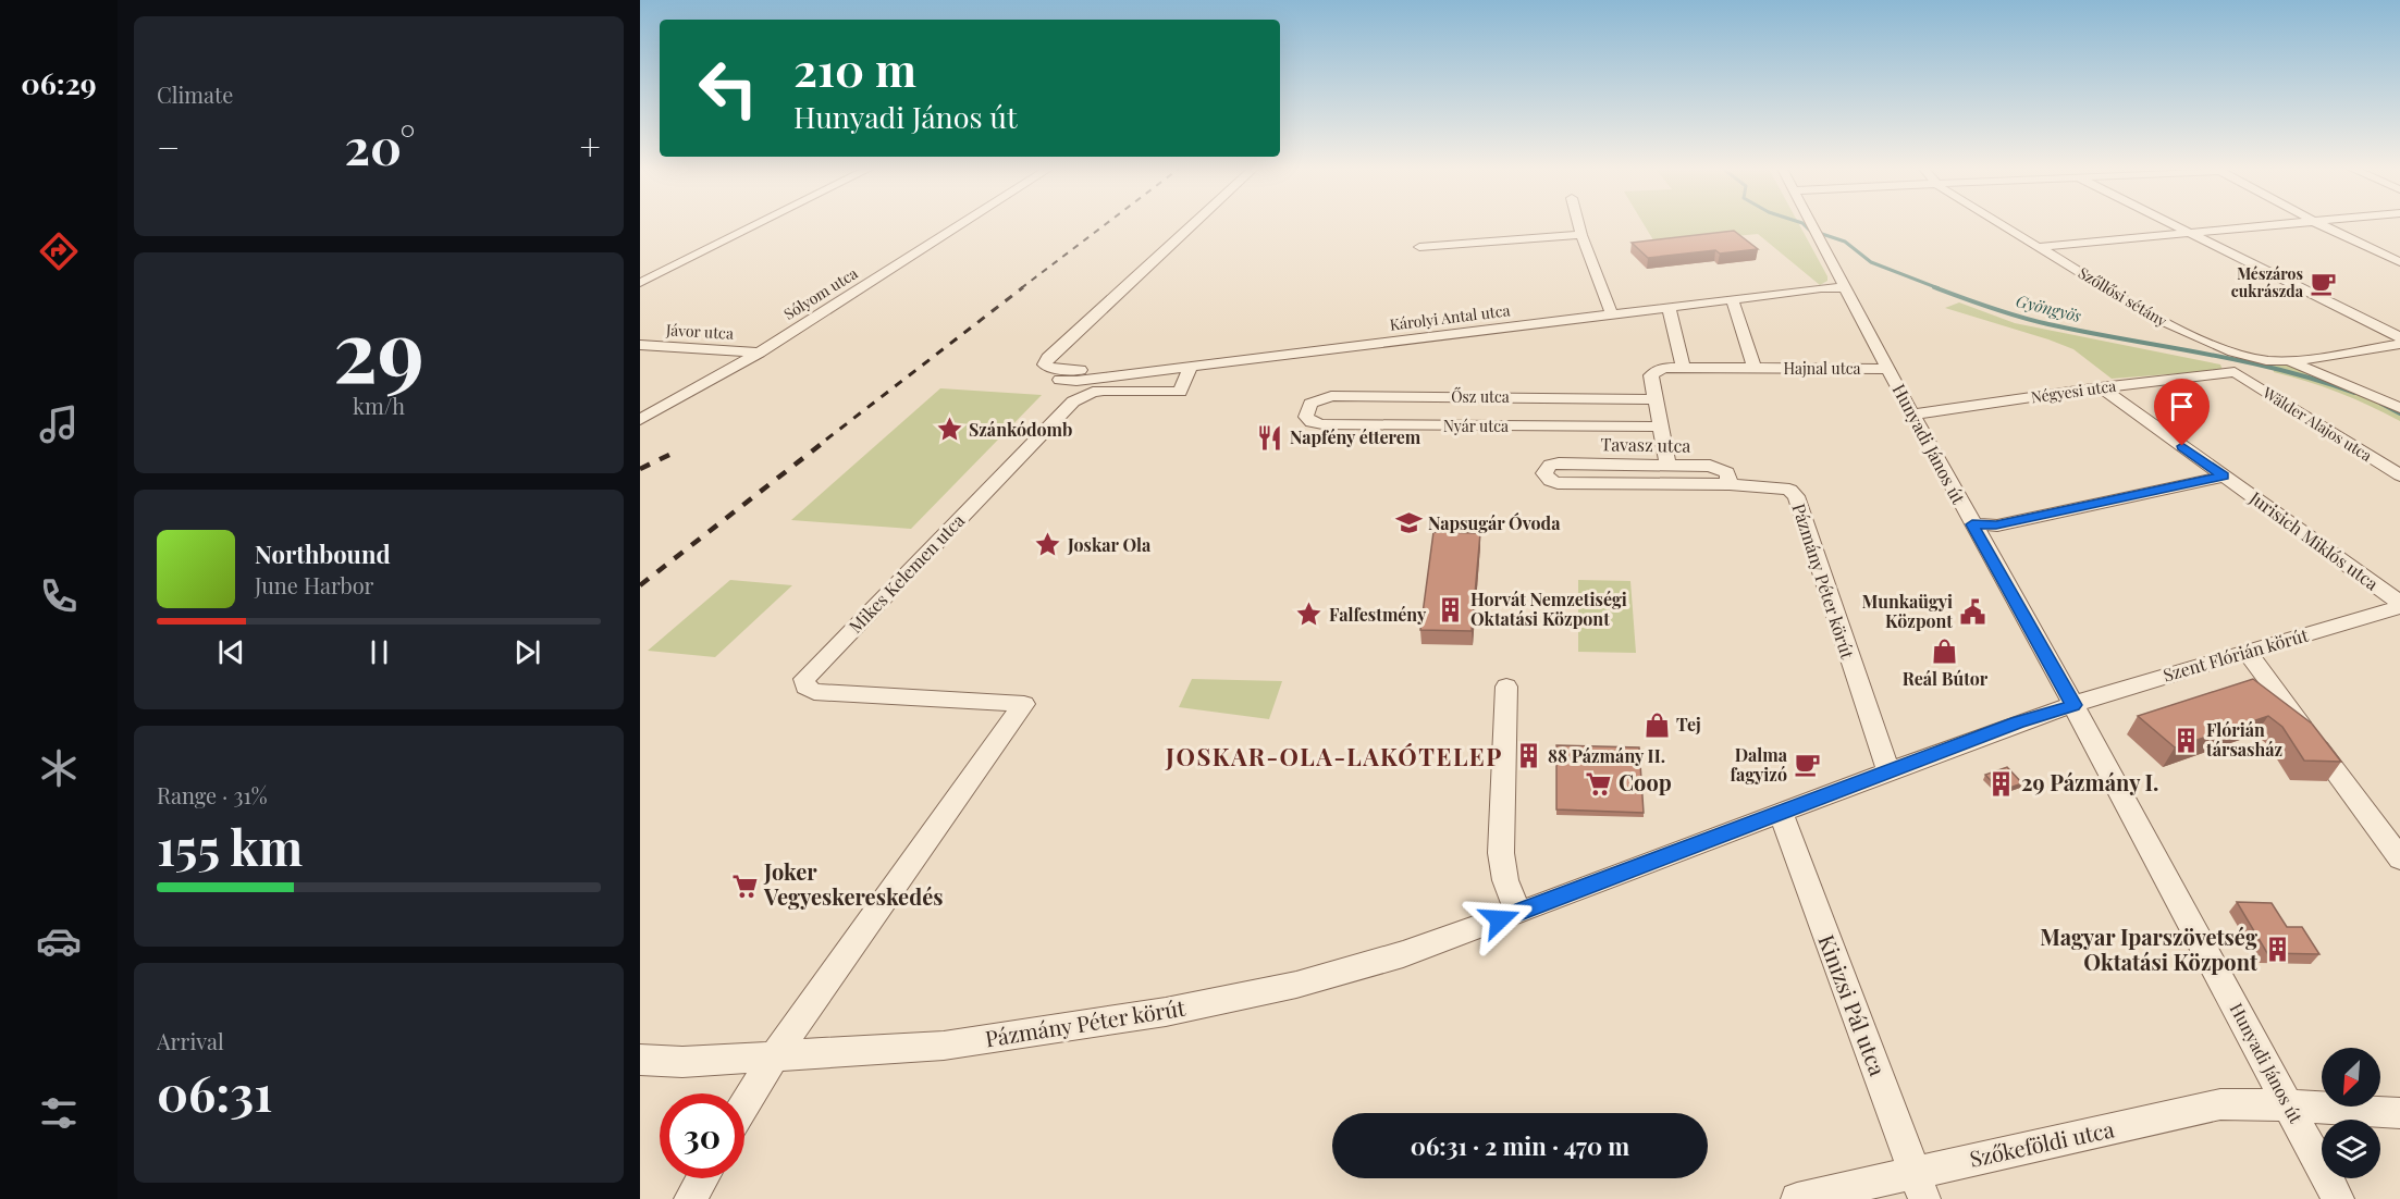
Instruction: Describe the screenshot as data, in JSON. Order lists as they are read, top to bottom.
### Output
{
  "streets": {
    "street": [
      "Sólyom utca",
      "Szőllősi sétány",
      "Károlyi Antal utca",
      "Jávor utca",
      "Hajnal utca",
      "Négyesi utca",
      "Ősz utca",
      "Wälder Alajos utca",
      "Nyár utca",
      "Hunyadi János út",
      "Tavasz utca",
      "Jurisich Miklós utca",
      "Mikes Kelemen utca",
      "Pázmány Péter körút",
      "Szent Flórián körút",
      "Kinizsi Pál utca",
      "Szőkeföldi utca"
    ]
  },
  "crossings": [
    ["Sólyom utca", "Jávor utca"],
    ["Károlyi Antal utca", "Hunyadi János út"],
    ["Károlyi Antal utca", "Mikes Kelemen utca"],
    ["Hajnal utca", "Ősz utca"],
    ["Hajnal utca", "Nyár utca"],
    ["Hajnal utca", "Hunyadi János út"],
    ["Hajnal utca", "Tavasz utca"],
    ["Négyesi utca", "Wälder Alajos utca"],
    ["Négyesi utca", "Hunyadi János út"],
    ["Négyesi utca", "Jurisich Miklós utca"],
    ["Ősz utca", "Nyár utca"],
    ["Hunyadi János út", "Pázmány Péter körút"],
    ["Hunyadi János út", "Szent Flórián körút"],
    ["Hunyadi János út", "Szőkeföldi utca"],
    ["Tavasz utca", "Pázmány Péter körút"],
    ["Mikes Kelemen utca", "Pázmány Péter körút"],
    ["Pázmány Péter körút", "Szent Flórián körút"],
    ["Pázmány Péter körút", "Kinizsi Pál utca"],
    ["Kinizsi Pál utca", "Szőkeföldi utca"]
  ],
  "districts": ["JOSKAR-OLA-LAKÓTELEP"],
  "water": ["Gyöngyös"],
  "places": {
    "cafe": ["Mészáros cukrászda", "Dalma fagyizó"],
    "place": ["Szánkódomb", "Joskar Ola", "Falfestmény"],
    "restaurant": ["Napfény étterem"],
    "school or university": ["Napsugár Óvoda"],
    "building": [
      "Horvát Nemzetiségi Oktatási Központ",
      "Flórián társasház",
      "88 Pázmány II.",
      "29 Pázmány I.",
      "Magyar Iparszövetség Oktatási Központ"
    ],
    "public building": ["Munkaügyi Központ"],
    "shop": ["Reál Bútor", "Tej"],
    "supermarket": ["Coop", "Joker Vegyeskereskedés"]
  },
  "north": "bottom left",
  "page": {
    "tabs": "06:29",
    "tile": [
      "Climate",
      ["29", "km/h"],
      ["Range · 31%", "155 km"],
      ["Arrival", "06:31"]
    ],
    "turn": ["210 m", "Hunyadi János út"],
    "heat": ["−", "20°", "+"],
    "song": ["Northbound", "June Harbor"],
    "limit": "30",
    "trip": "06:31 · 2 min · 470 m"
  }
}
